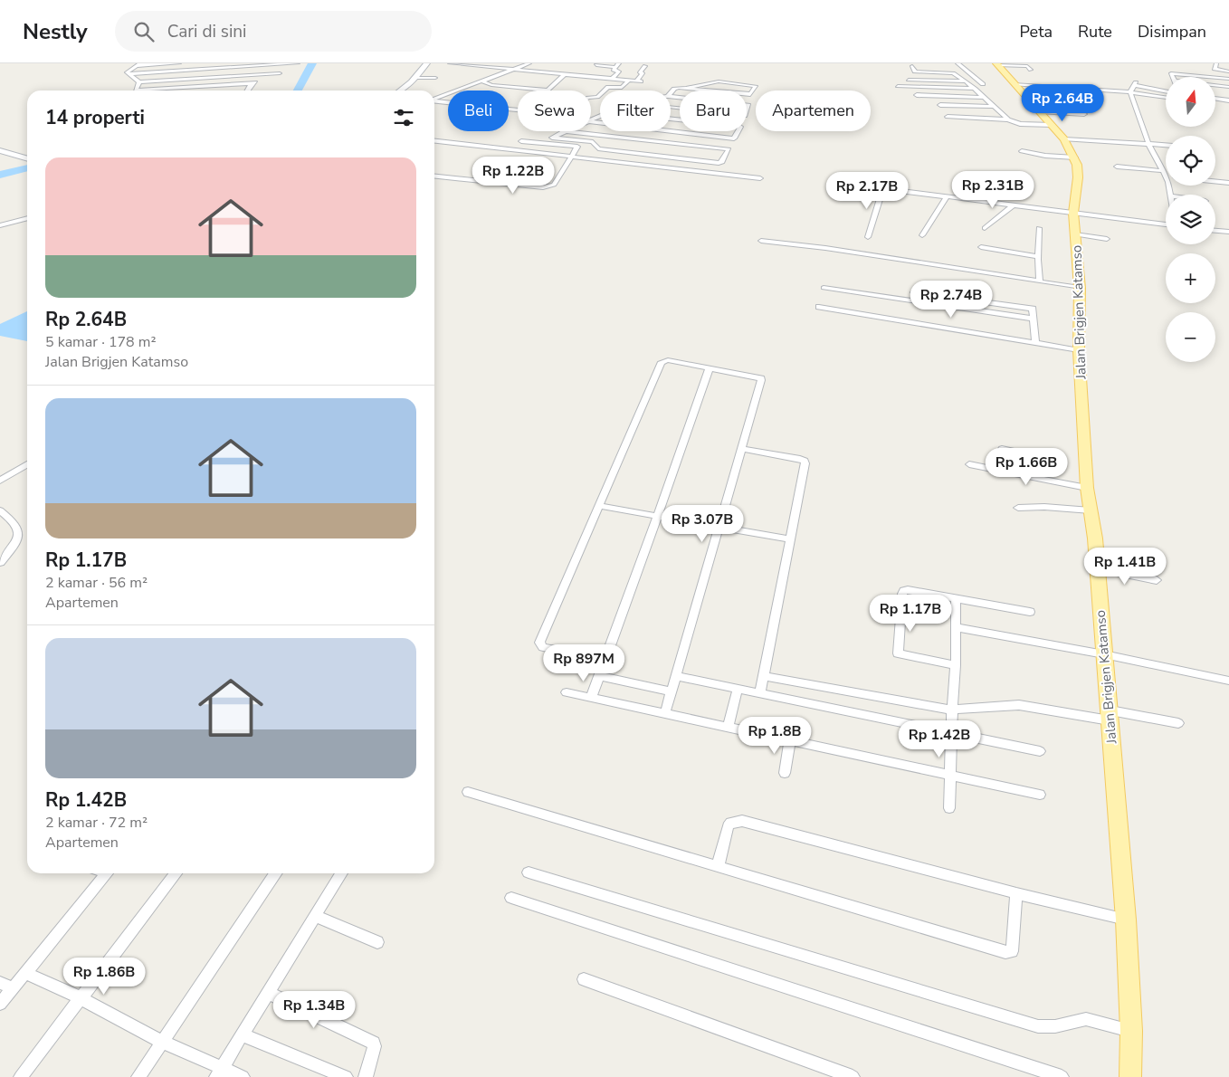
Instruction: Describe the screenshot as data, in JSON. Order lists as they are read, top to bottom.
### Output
{
  "streets": {
    "main road": ["Jalan Brigjen Katamso"]
  },
  "north": "top",
  "page": {
    "header": "Nestly",
    "search": "Cari di sini",
    "nav": ["Peta", "Rute", "Disimpan"],
    "map_buttons": ["+", "−"],
    "price": [
      "Rp 2.64B",
      "Rp 1.22B",
      "Rp 2.31B",
      "Rp 2.17B",
      "Rp 2.74B",
      "Rp 1.66B",
      "Rp 3.07B",
      "Rp 1.41B",
      "Rp 1.17B",
      "Rp 897M",
      "Rp 1.8B",
      "Rp 1.42B",
      "Rp 1.86B",
      "Rp 1.34B"
    ],
    "chip": [
      "Beli",
      "Sewa",
      "Filter",
      "Baru",
      "Apartemen"
    ],
    "heading": "14 properti",
    "list": [
      {
        "name": "Rp 2.64B",
        "note": "5 kamar · 178 m² · Jalan Brigjen Katamso"
      },
      {
        "name": "Rp 1.17B",
        "note": "2 kamar · 56 m² · Apartemen"
      },
      {
        "name": "Rp 1.42B",
        "note": "2 kamar · 72 m² · Apartemen"
      }
    ]
  }
}
